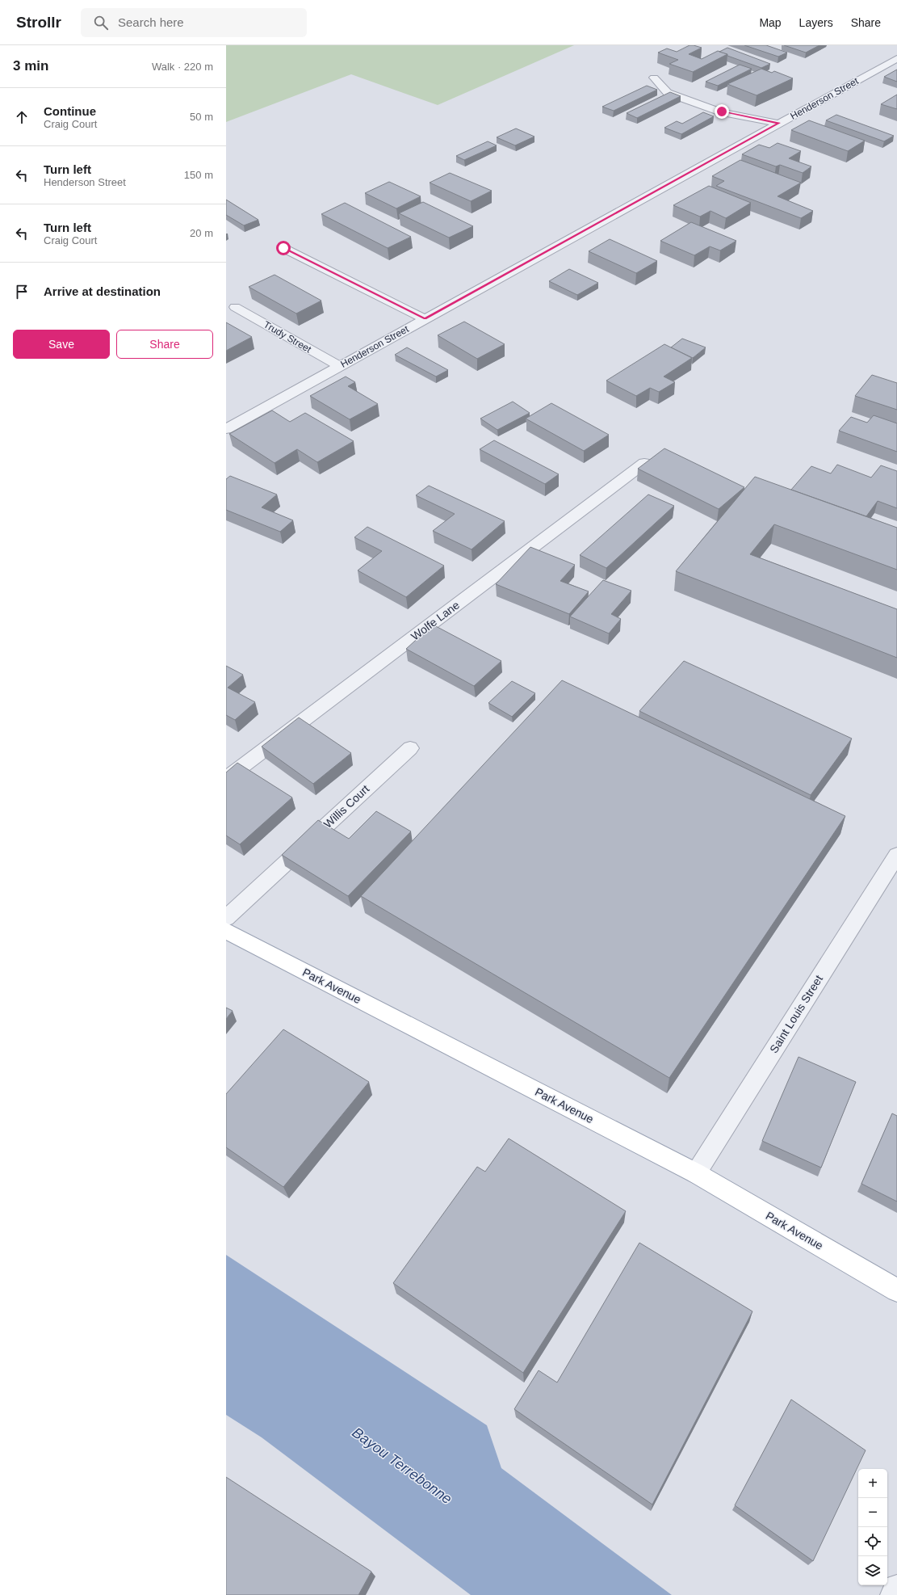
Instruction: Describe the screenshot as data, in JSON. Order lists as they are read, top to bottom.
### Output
{
  "streets": {
    "main road": ["Park Avenue"],
    "street": [
      "Henderson Street",
      "Trudy Street",
      "Wolfe Lane",
      "Willis Court",
      "Saint Louis Street"
    ]
  },
  "crossings": [
    ["Henderson Street", "Trudy Street"],
    ["Park Avenue", "Saint Louis Street"]
  ],
  "water": ["Bayou Terrebonne"],
  "page": {
    "header": "Strollr",
    "search": "Search here",
    "nav": ["Map", "Layers", "Share"],
    "heading": ["3 min", "Walk · 220 m"],
    "list": [
      ["Continue", "Craig Court", "50 m"],
      ["Turn left", "Henderson Street", "150 m"],
      ["Turn left", "Craig Court", "20 m"],
      "Arrive at destination"
    ],
    "buttons": ["Save", "Share"],
    "map_buttons": ["+", "−"]
  }
}
